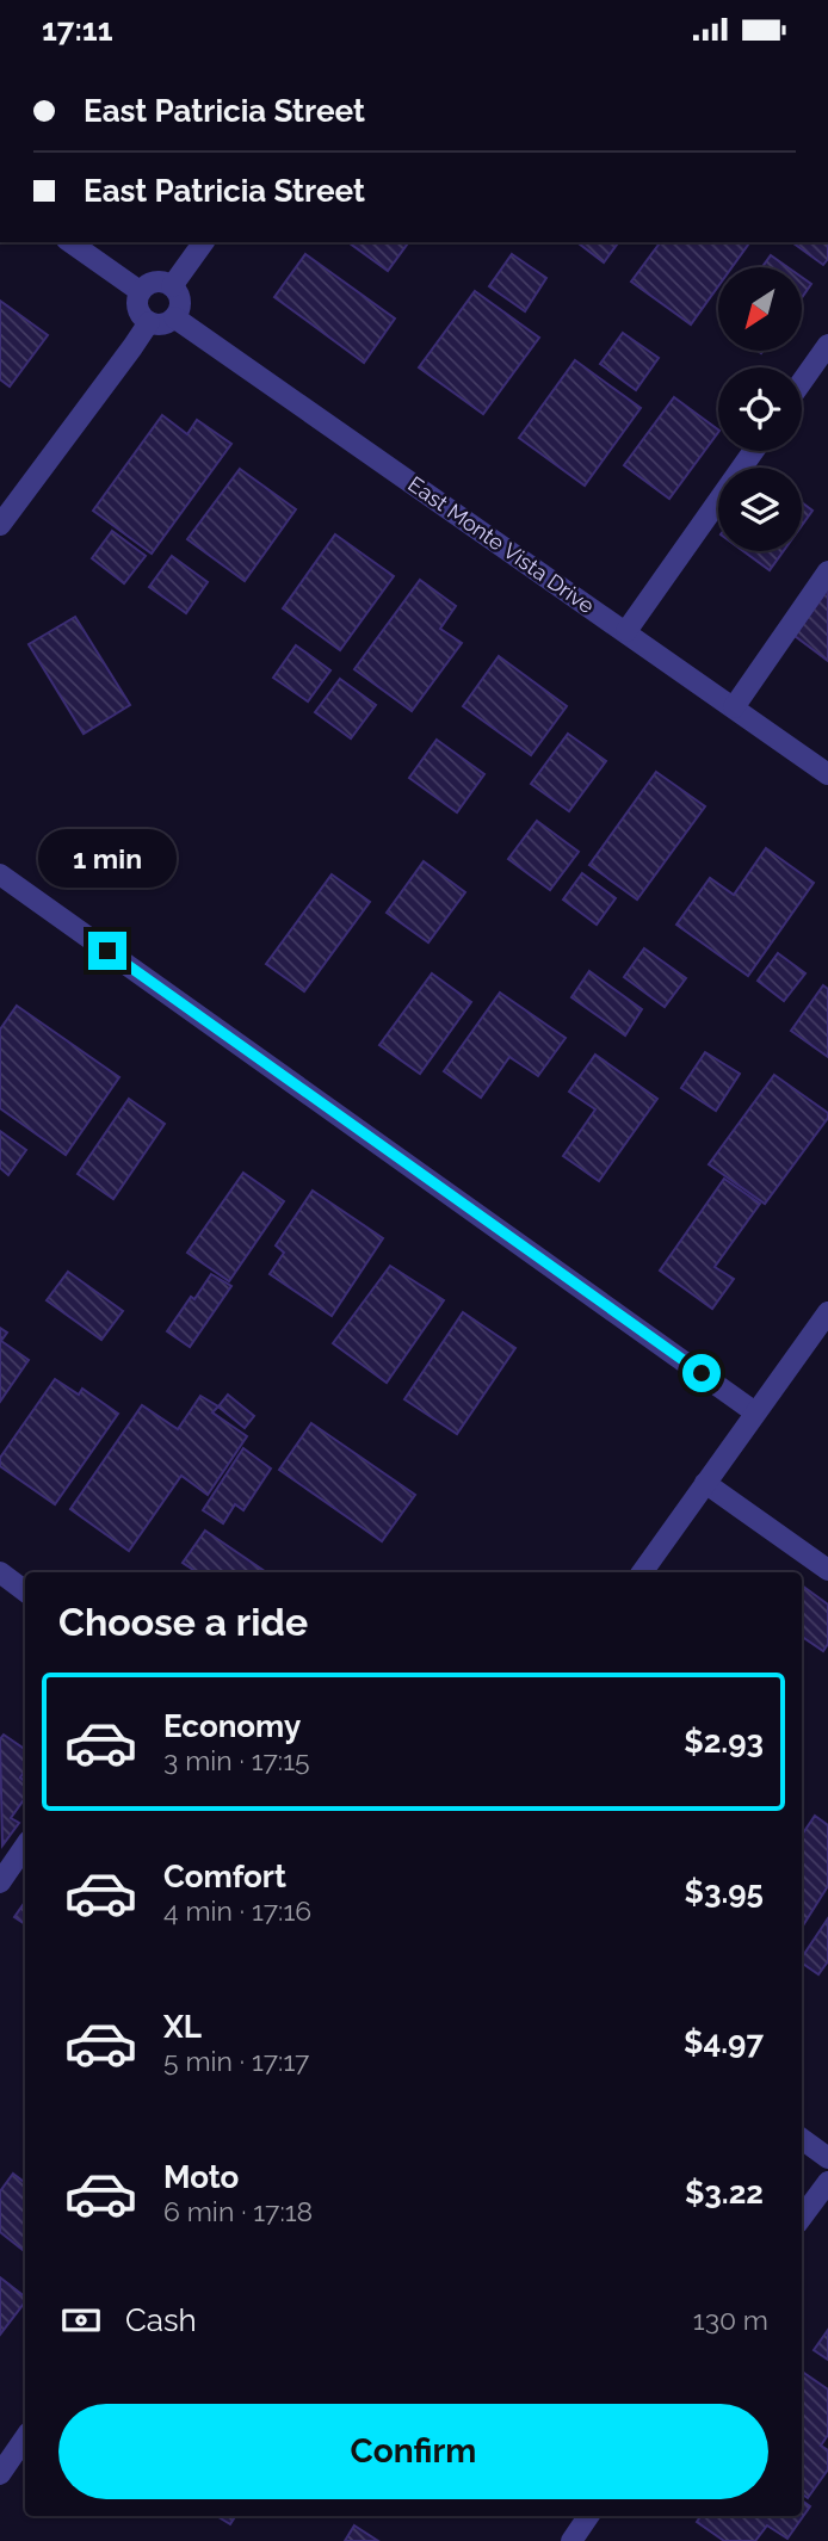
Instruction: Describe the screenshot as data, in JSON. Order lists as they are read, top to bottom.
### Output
{
  "streets": {
    "street": ["East Monte Vista Drive"]
  },
  "north": "bottom left",
  "page": {
    "status": "17:11",
    "banner": ["East Patricia Street", "East Patricia Street"],
    "bubble": "1 min",
    "heading": "Choose a ride",
    "list": [
      {
        "name": "Economy",
        "note": "3 min · 17:15",
        "value": "$2.93"
      },
      {
        "name": "Comfort",
        "note": "4 min · 17:16",
        "value": "$3.95"
      },
      {
        "name": "XL",
        "note": "5 min · 17:17",
        "value": "$4.97"
      },
      {
        "name": "Moto",
        "note": "6 min · 17:18",
        "value": "$3.22"
      }
    ],
    "pay": ["Cash", "130 m"],
    "buttons": "Confirm"
  }
}
